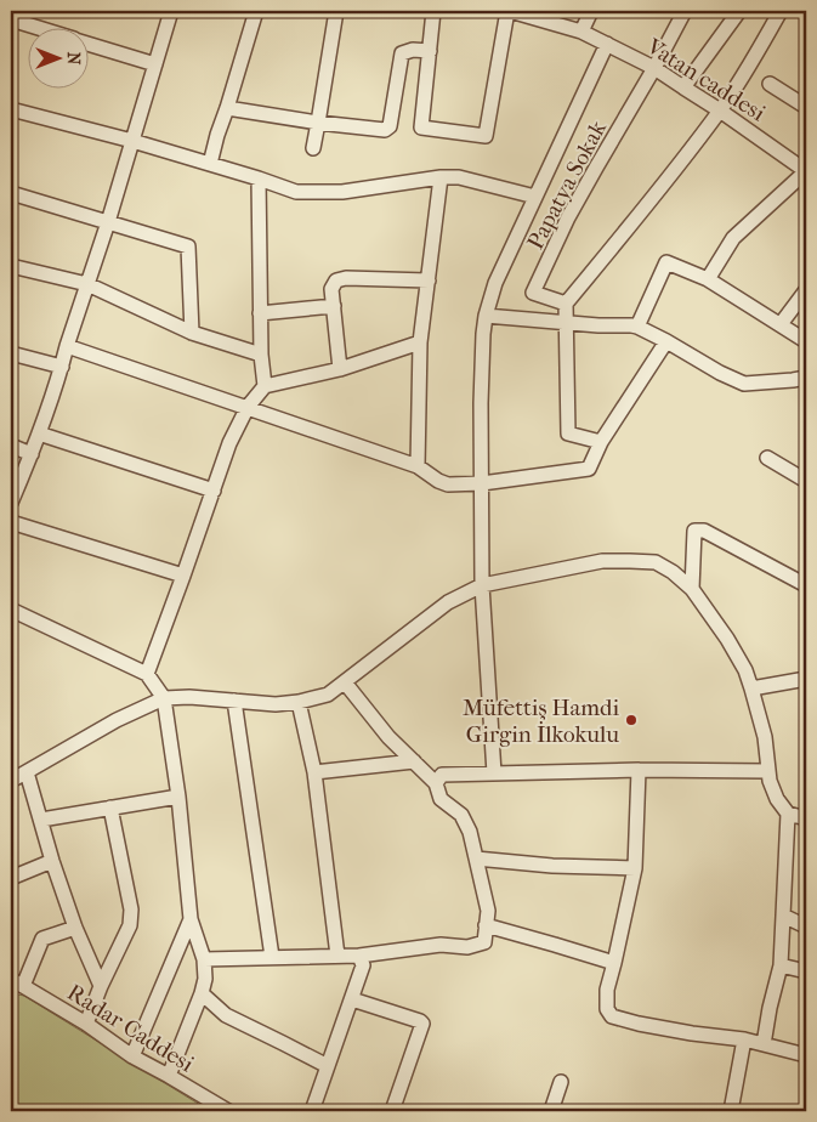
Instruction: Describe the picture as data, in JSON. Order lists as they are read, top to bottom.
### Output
{
  "streets": {
    "street": ["Vatan caddesi", "Papatya Sokak", "Radar Caddesi"]
  },
  "crossings": [
    ["Vatan caddesi", "Papatya Sokak"]
  ],
  "places": ["Müfettiş Hamdi Girgin İlkokulu"],
  "north": "right"
}
